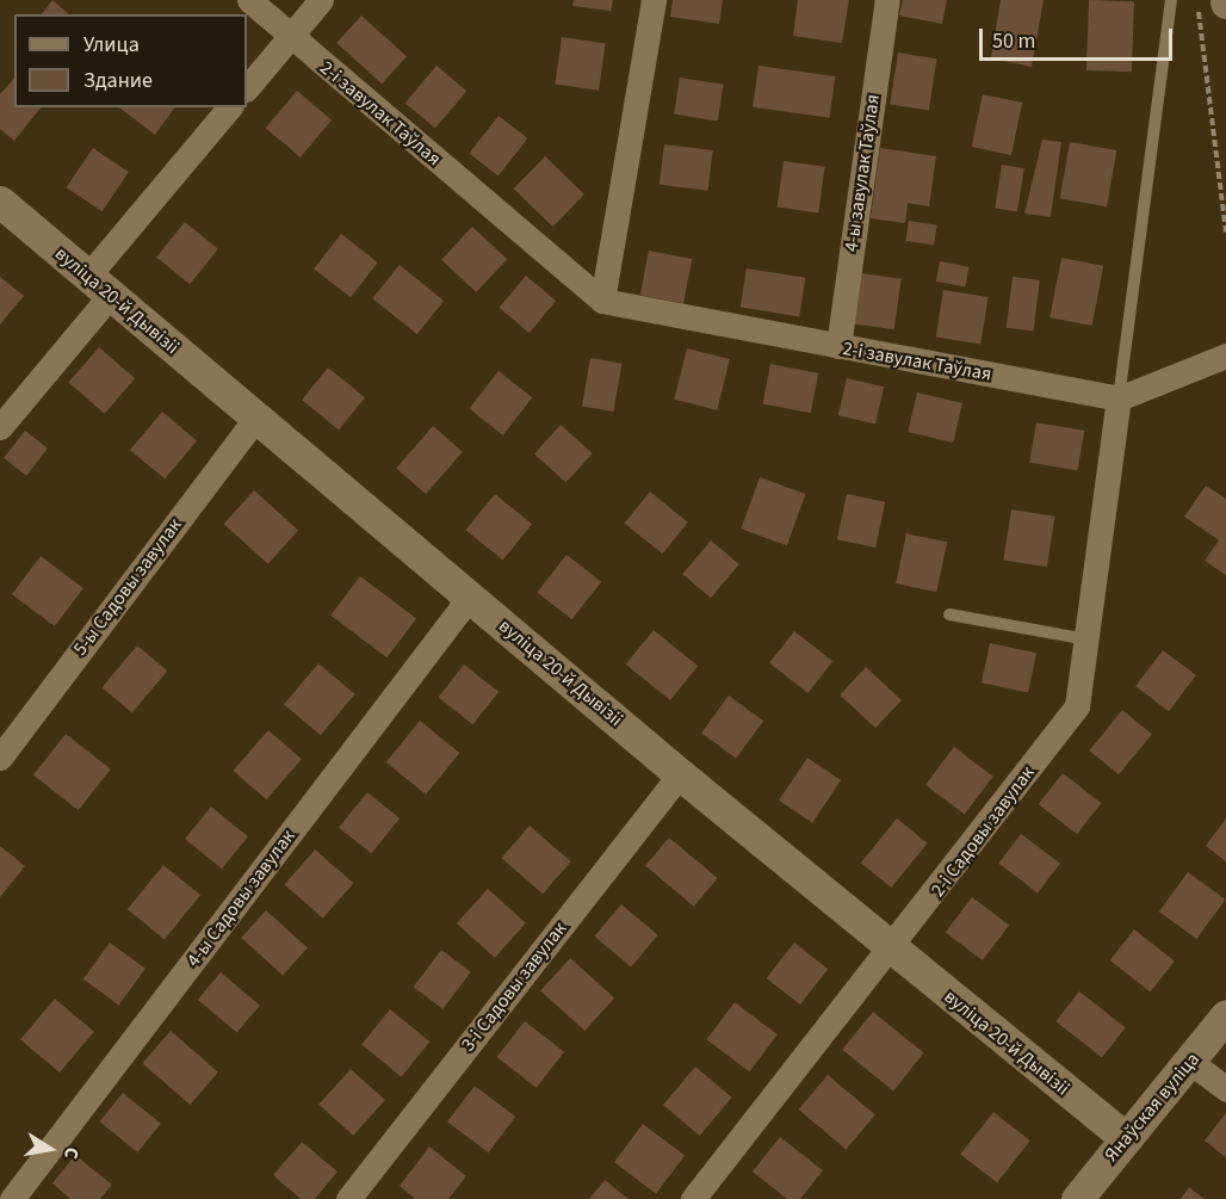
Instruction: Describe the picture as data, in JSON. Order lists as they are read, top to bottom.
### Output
{
  "streets": {
    "street": [
      "2-і завулак Таўлая",
      "4-ы завулак Таўлая",
      "вуліца 20-й Дывізіі",
      "5-ы Садовы завулак",
      "2-і Садовы завулак",
      "4-ы Садовы завулак",
      "3-і Садовы завулак",
      "Янаўская вуліца"
    ]
  },
  "crossings": [
    ["2-і завулак Таўлая", "4-ы завулак Таўлая"],
    ["2-і завулак Таўлая", "2-і Садовы завулак"],
    ["вуліца 20-й Дывізіі", "5-ы Садовы завулак"],
    ["вуліца 20-й Дывізіі", "2-і Садовы завулак"],
    ["вуліца 20-й Дывізіі", "4-ы Садовы завулак"],
    ["вуліца 20-й Дывізіі", "3-і Садовы завулак"],
    ["вуліца 20-й Дывізіі", "Янаўская вуліца"]
  ],
  "legend": ["Улица", "Здание"],
  "scale_bar": "50 m",
  "north": "right"
}
